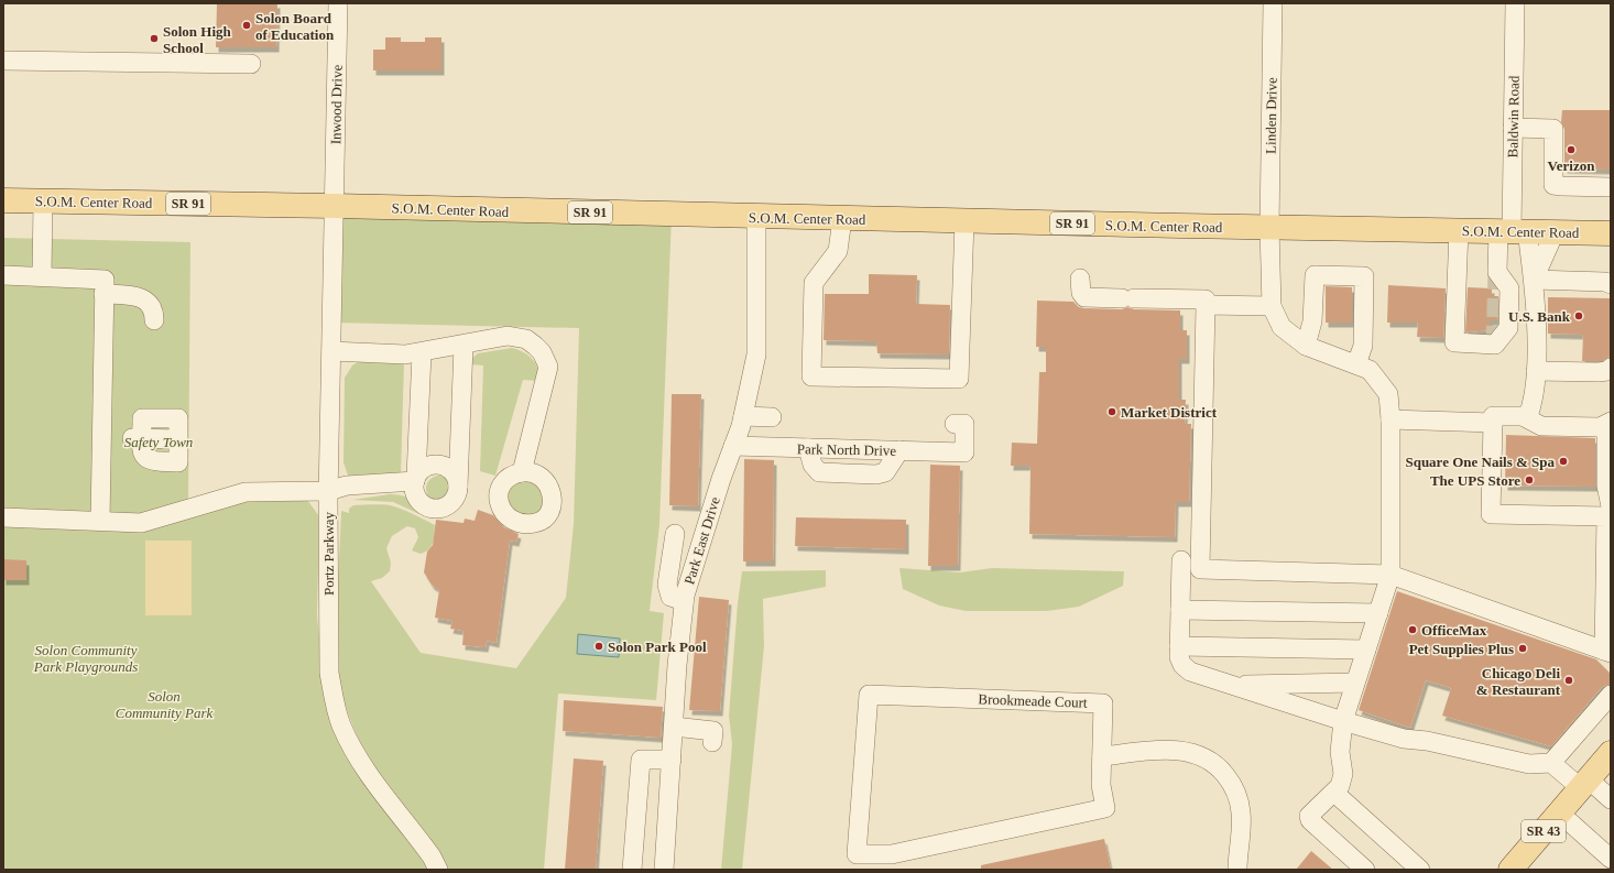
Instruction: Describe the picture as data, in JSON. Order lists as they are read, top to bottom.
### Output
{
  "streets": {
    "main road": ["S.O.M. Center Road", "SR 91", "SR 43"],
    "street": [
      "Inwood Drive",
      "Linden Drive",
      "Baldwin Road",
      "Park North Drive",
      "Park East Drive",
      "Portz Parkway",
      "Brookmeade Court"
    ]
  },
  "crossings": [
    ["Inwood Drive", "S.O.M. Center Road"],
    ["Inwood Drive", "Portz Parkway"],
    ["Linden Drive", "S.O.M. Center Road"],
    ["Baldwin Road", "S.O.M. Center Road"],
    ["S.O.M. Center Road", "Park East Drive"],
    ["S.O.M. Center Road", "Portz Parkway"],
    ["Park North Drive", "Park East Drive"]
  ],
  "parks": ["Safety Town", "Solon Community Park Playgrounds", "Solon Community Park"],
  "places": [
    "Solon Board of Education",
    "Solon High School",
    "Verizon",
    "U.S. Bank",
    "Market District",
    "Square One Nails & Spa",
    "The UPS Store",
    "OfficeMax",
    "Solon Park Pool",
    "Pet Supplies Plus",
    "Chicago Deli & Restaurant"
  ]
}
